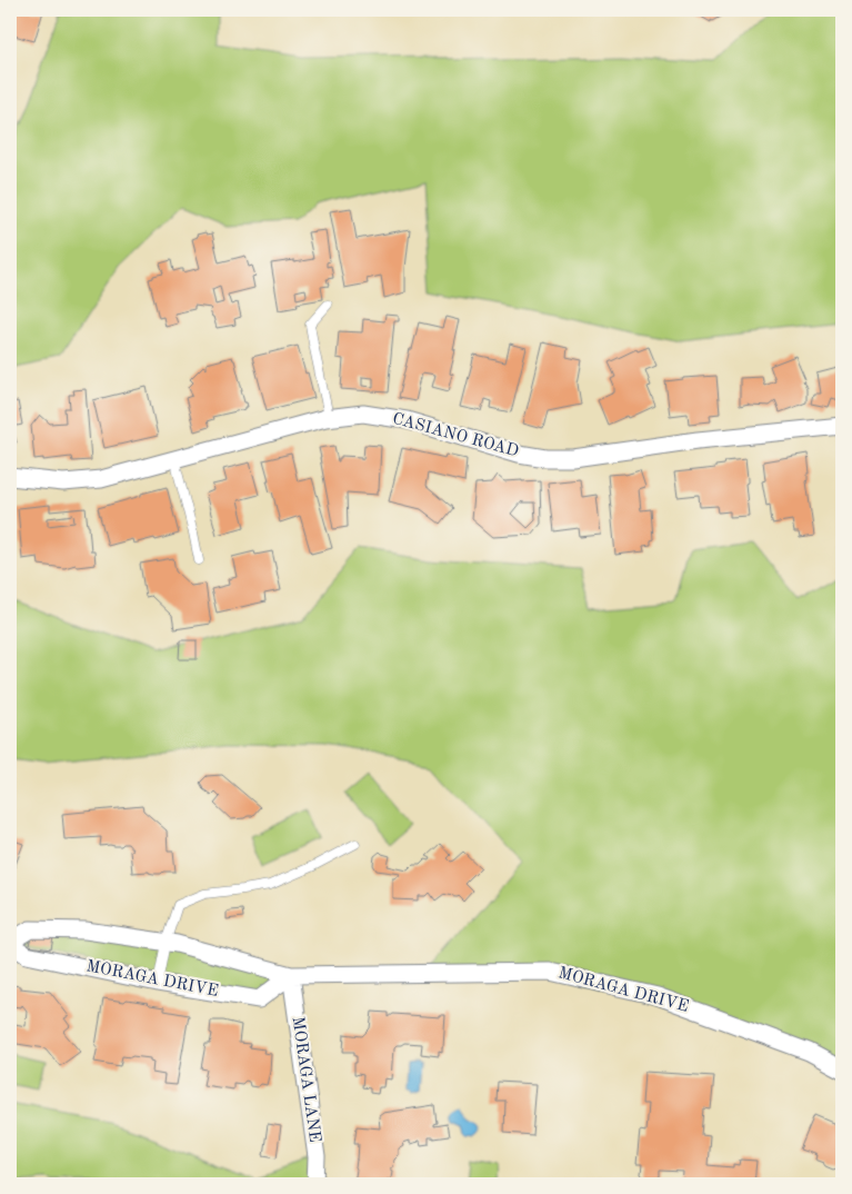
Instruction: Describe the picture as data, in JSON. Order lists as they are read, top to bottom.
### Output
{
  "streets": {
    "street": ["CASIANO ROAD", "MORAGA DRIVE", "MORAGA LANE"]
  },
  "crossings": [
    ["MORAGA DRIVE", "MORAGA LANE"]
  ]
}
